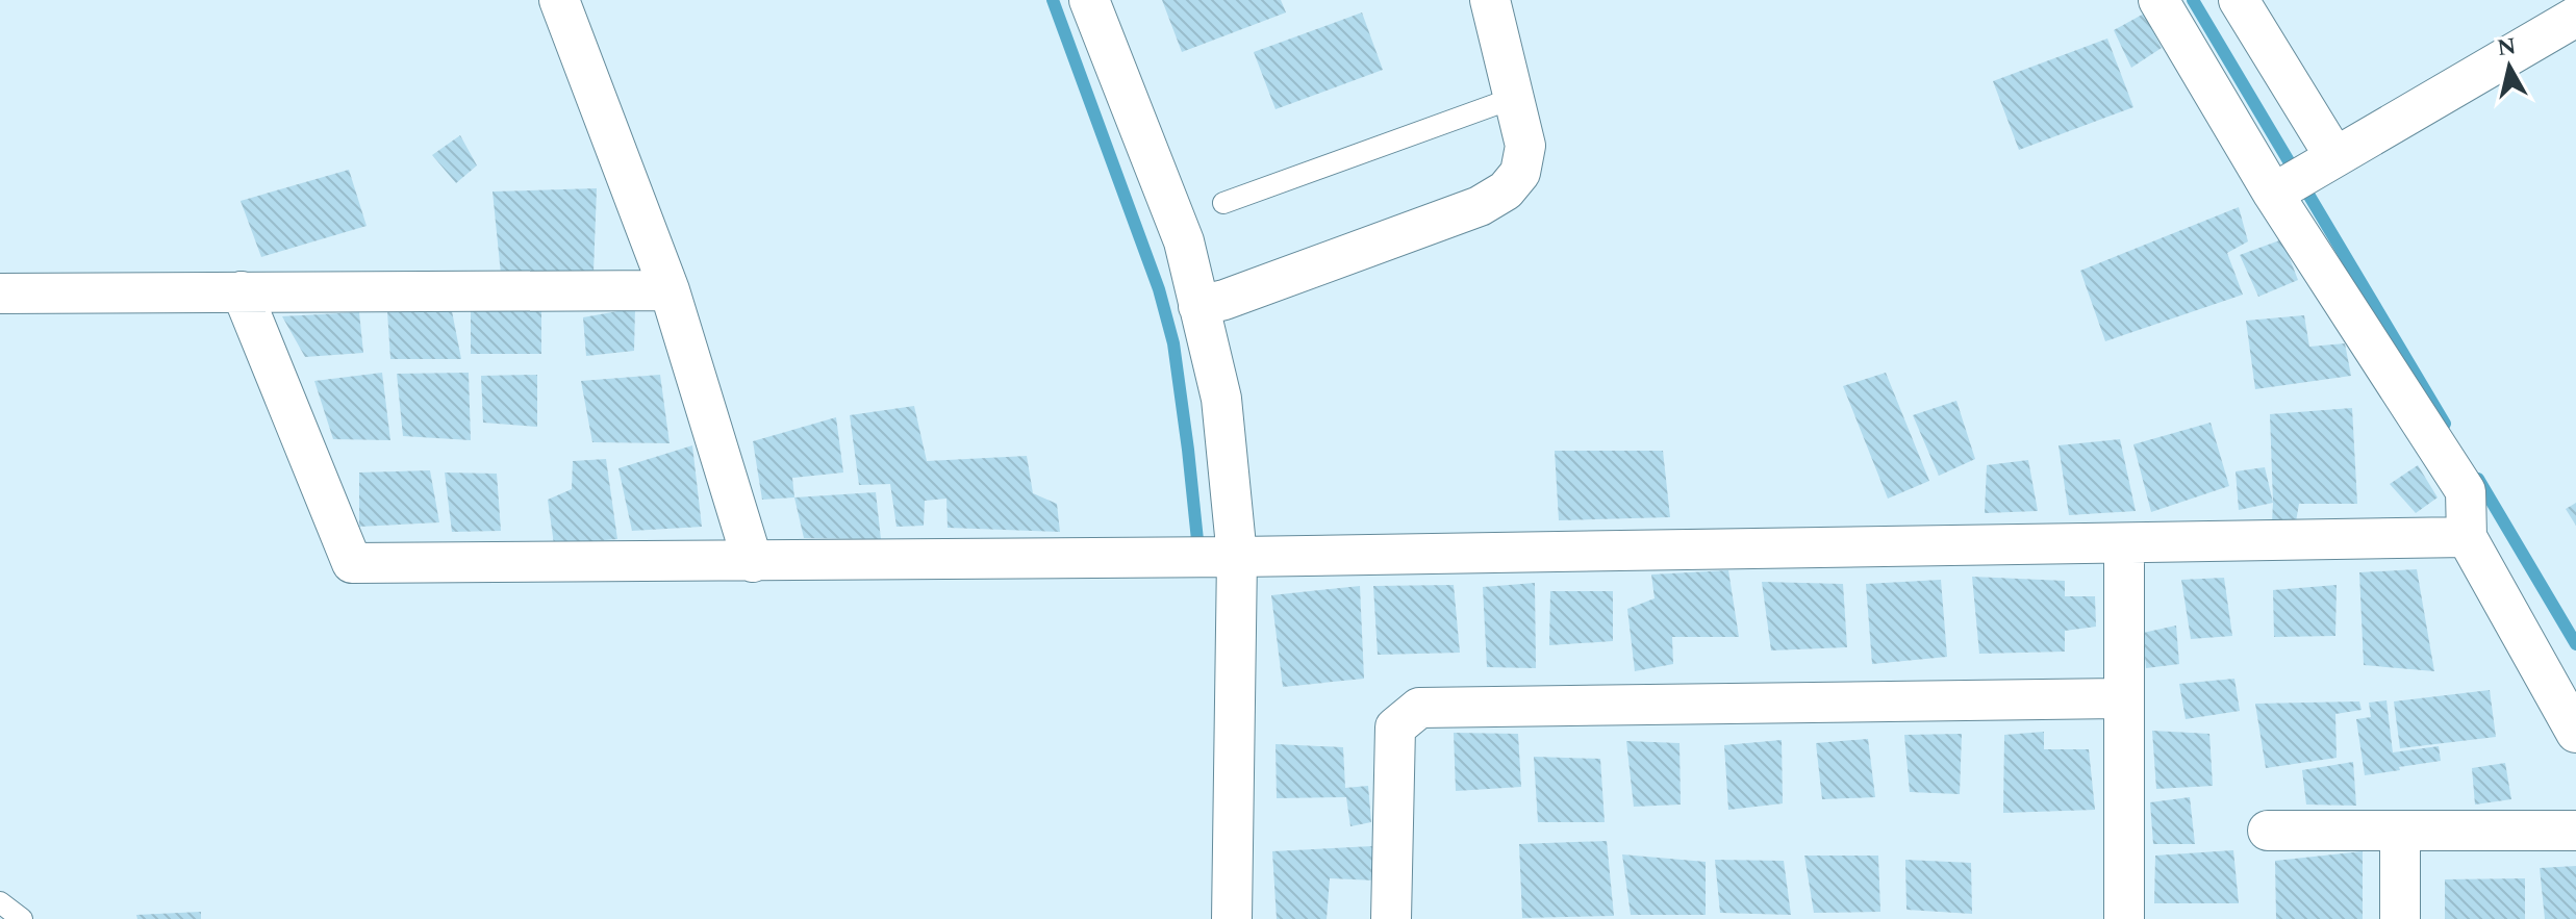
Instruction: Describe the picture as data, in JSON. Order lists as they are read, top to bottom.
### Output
{
  "north": "top"
}
